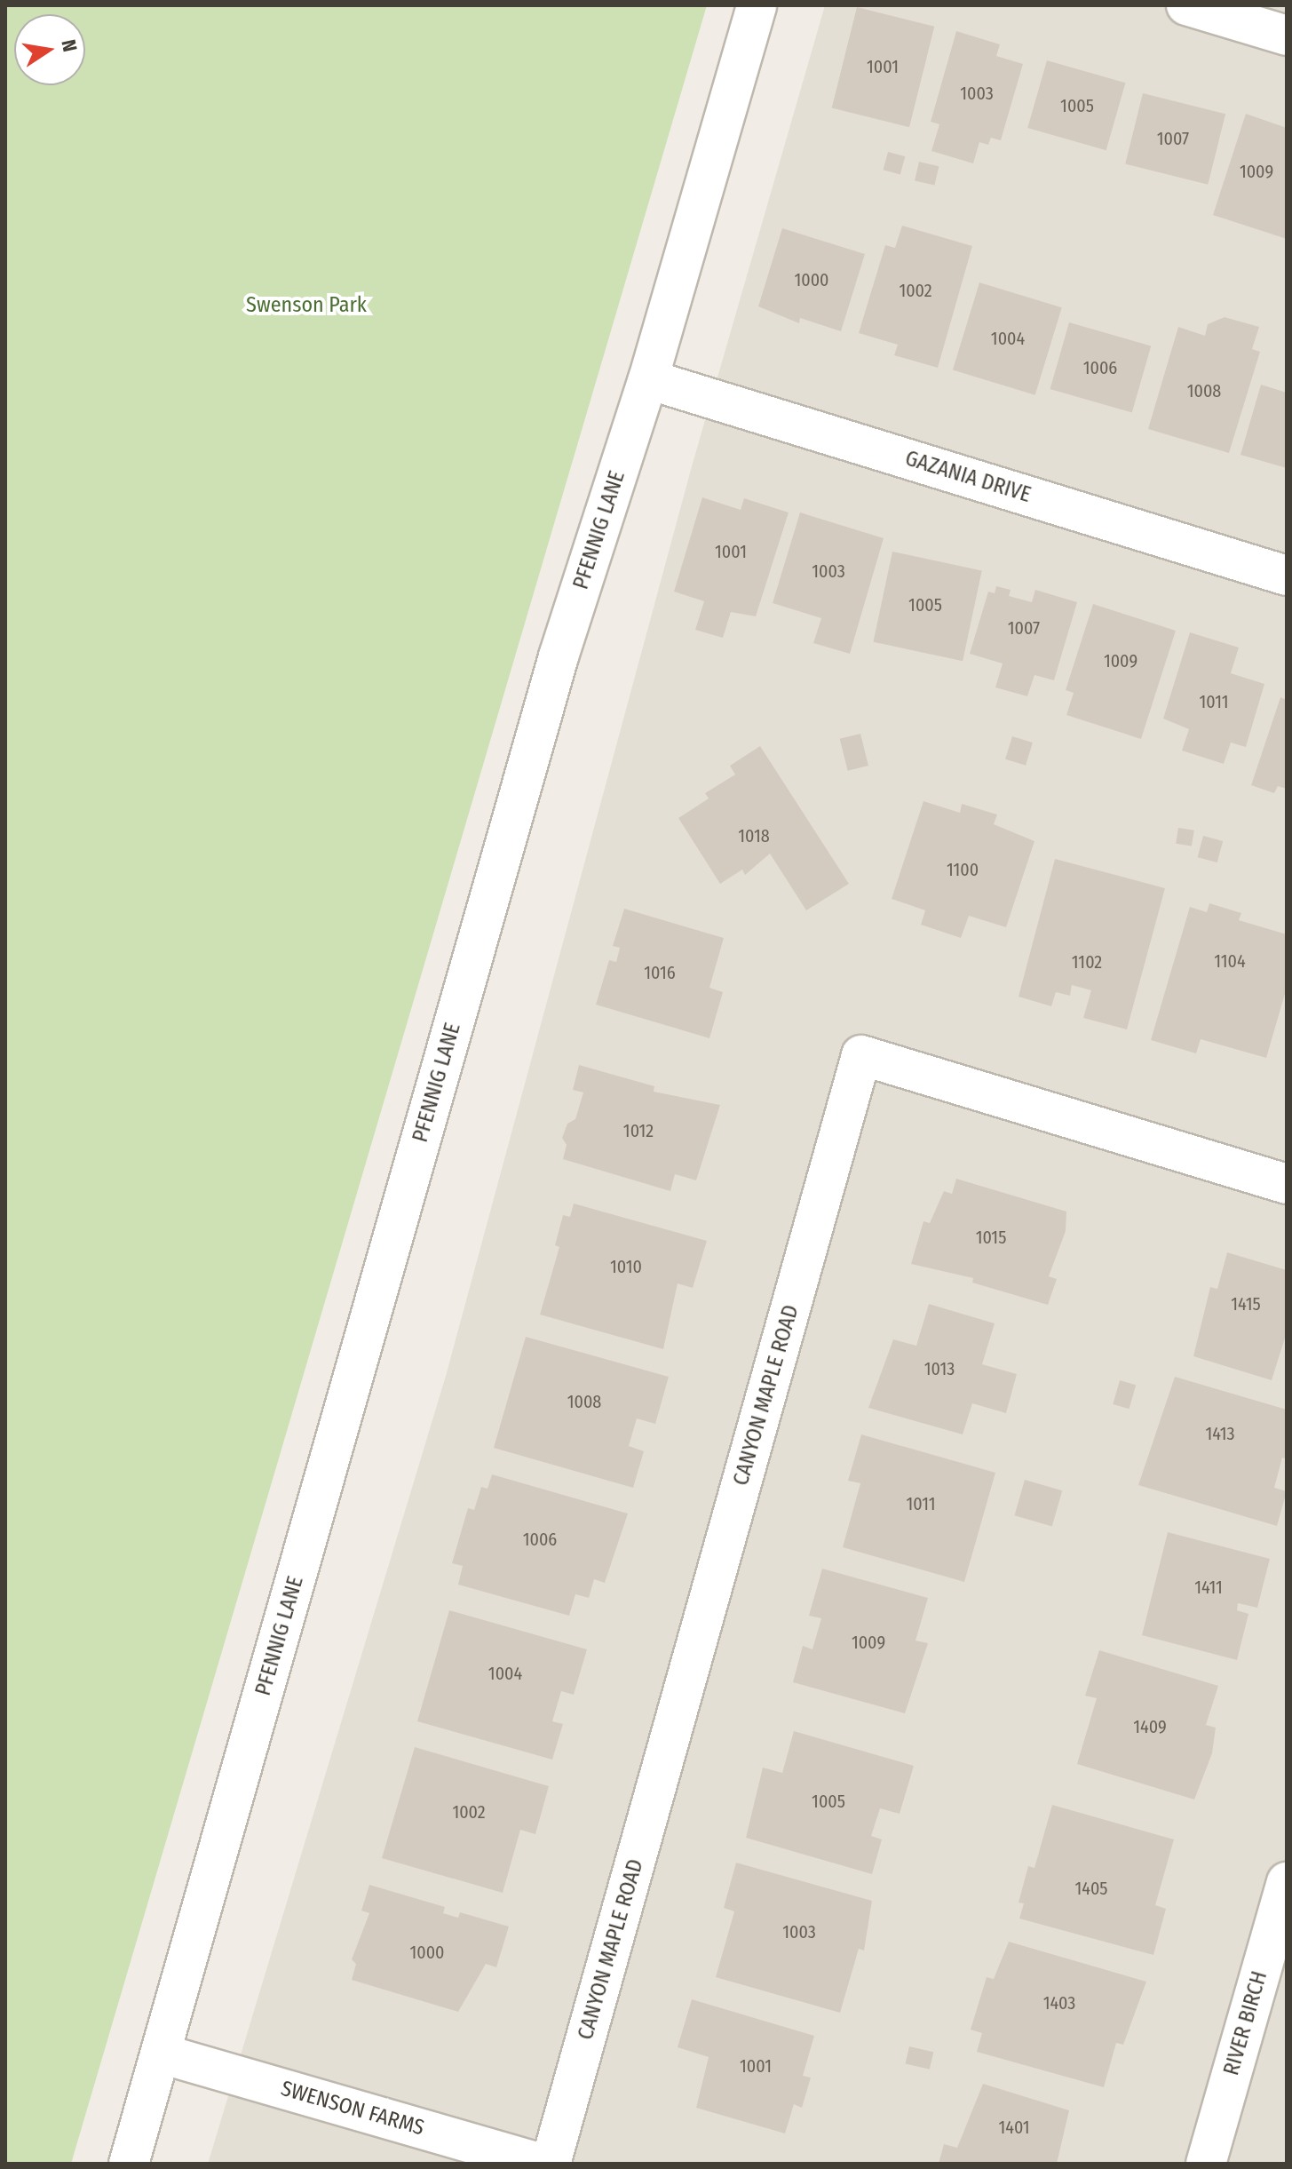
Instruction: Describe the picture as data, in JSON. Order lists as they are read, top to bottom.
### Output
{
  "streets": {
    "street": [
      "GAZANIA DRIVE",
      "PFENNIG LANE",
      "CANYON MAPLE ROAD",
      "RIVER BIRCH",
      "SWENSON FARMS"
    ]
  },
  "crossings": [
    ["GAZANIA DRIVE", "PFENNIG LANE"],
    ["PFENNIG LANE", "SWENSON FARMS"]
  ],
  "parks": ["Swenson Park"],
  "house_numbers": [
    "1001",
    "1003",
    "1005",
    "1007",
    "1009",
    "1000",
    "1002",
    "1004",
    "1006",
    "1008",
    "1001",
    "1003",
    "1005",
    "1007",
    "1009",
    "1011",
    "1018",
    "1100",
    "1104",
    "1102",
    "1016",
    "1012",
    "1015",
    "1010",
    "1415",
    "1013",
    "1008",
    "1413",
    "1011",
    "1006",
    "1411",
    "1009",
    "1004",
    "1409",
    "1005",
    "1002",
    "1405",
    "1003",
    "1000",
    "1403",
    "1001",
    "1401"
  ],
  "north": "right"
}
